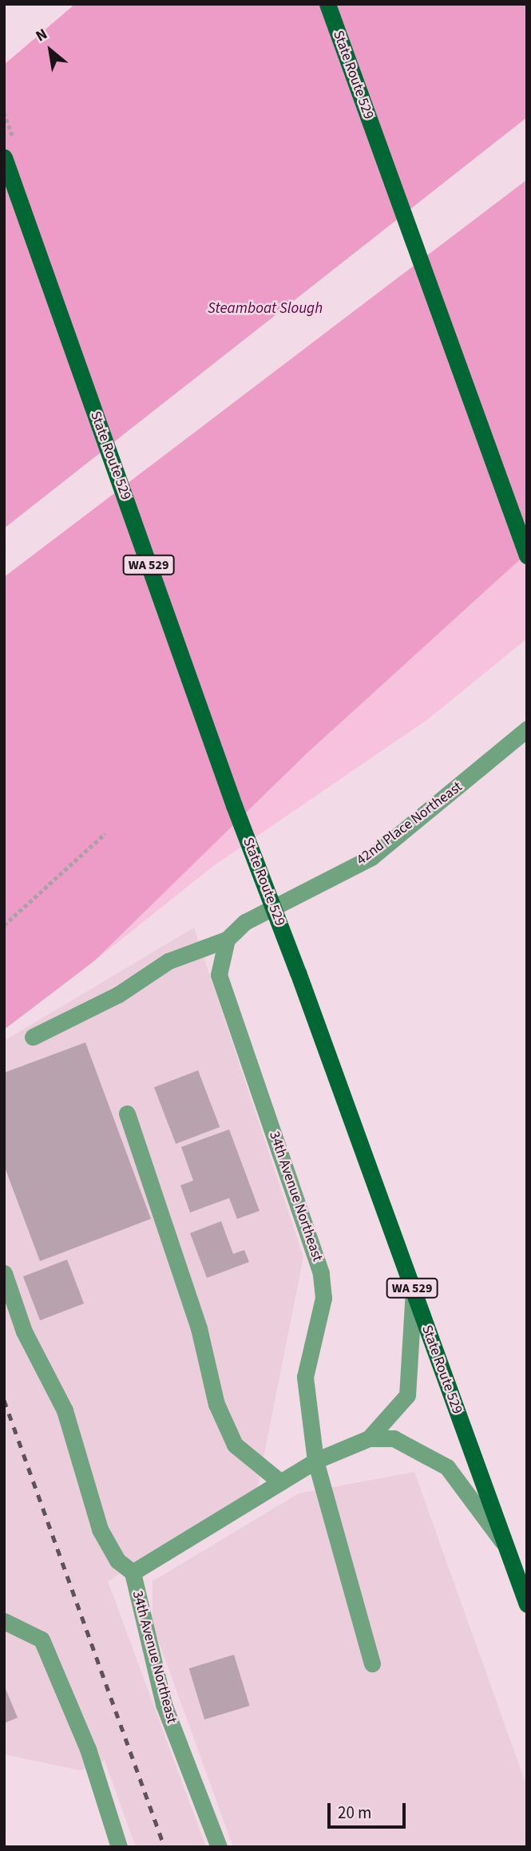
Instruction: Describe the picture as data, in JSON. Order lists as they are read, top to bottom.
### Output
{
  "streets": {
    "main road": ["State Route 529", "WA 529"],
    "street": ["42nd Place Northeast", "34th Avenue Northeast"]
  },
  "crossings": [
    ["State Route 529", "34th Avenue Northeast"],
    ["42nd Place Northeast", "34th Avenue Northeast"]
  ],
  "water": ["Steamboat Slough"],
  "scale_bar": "20 m",
  "north": "top left"
}
